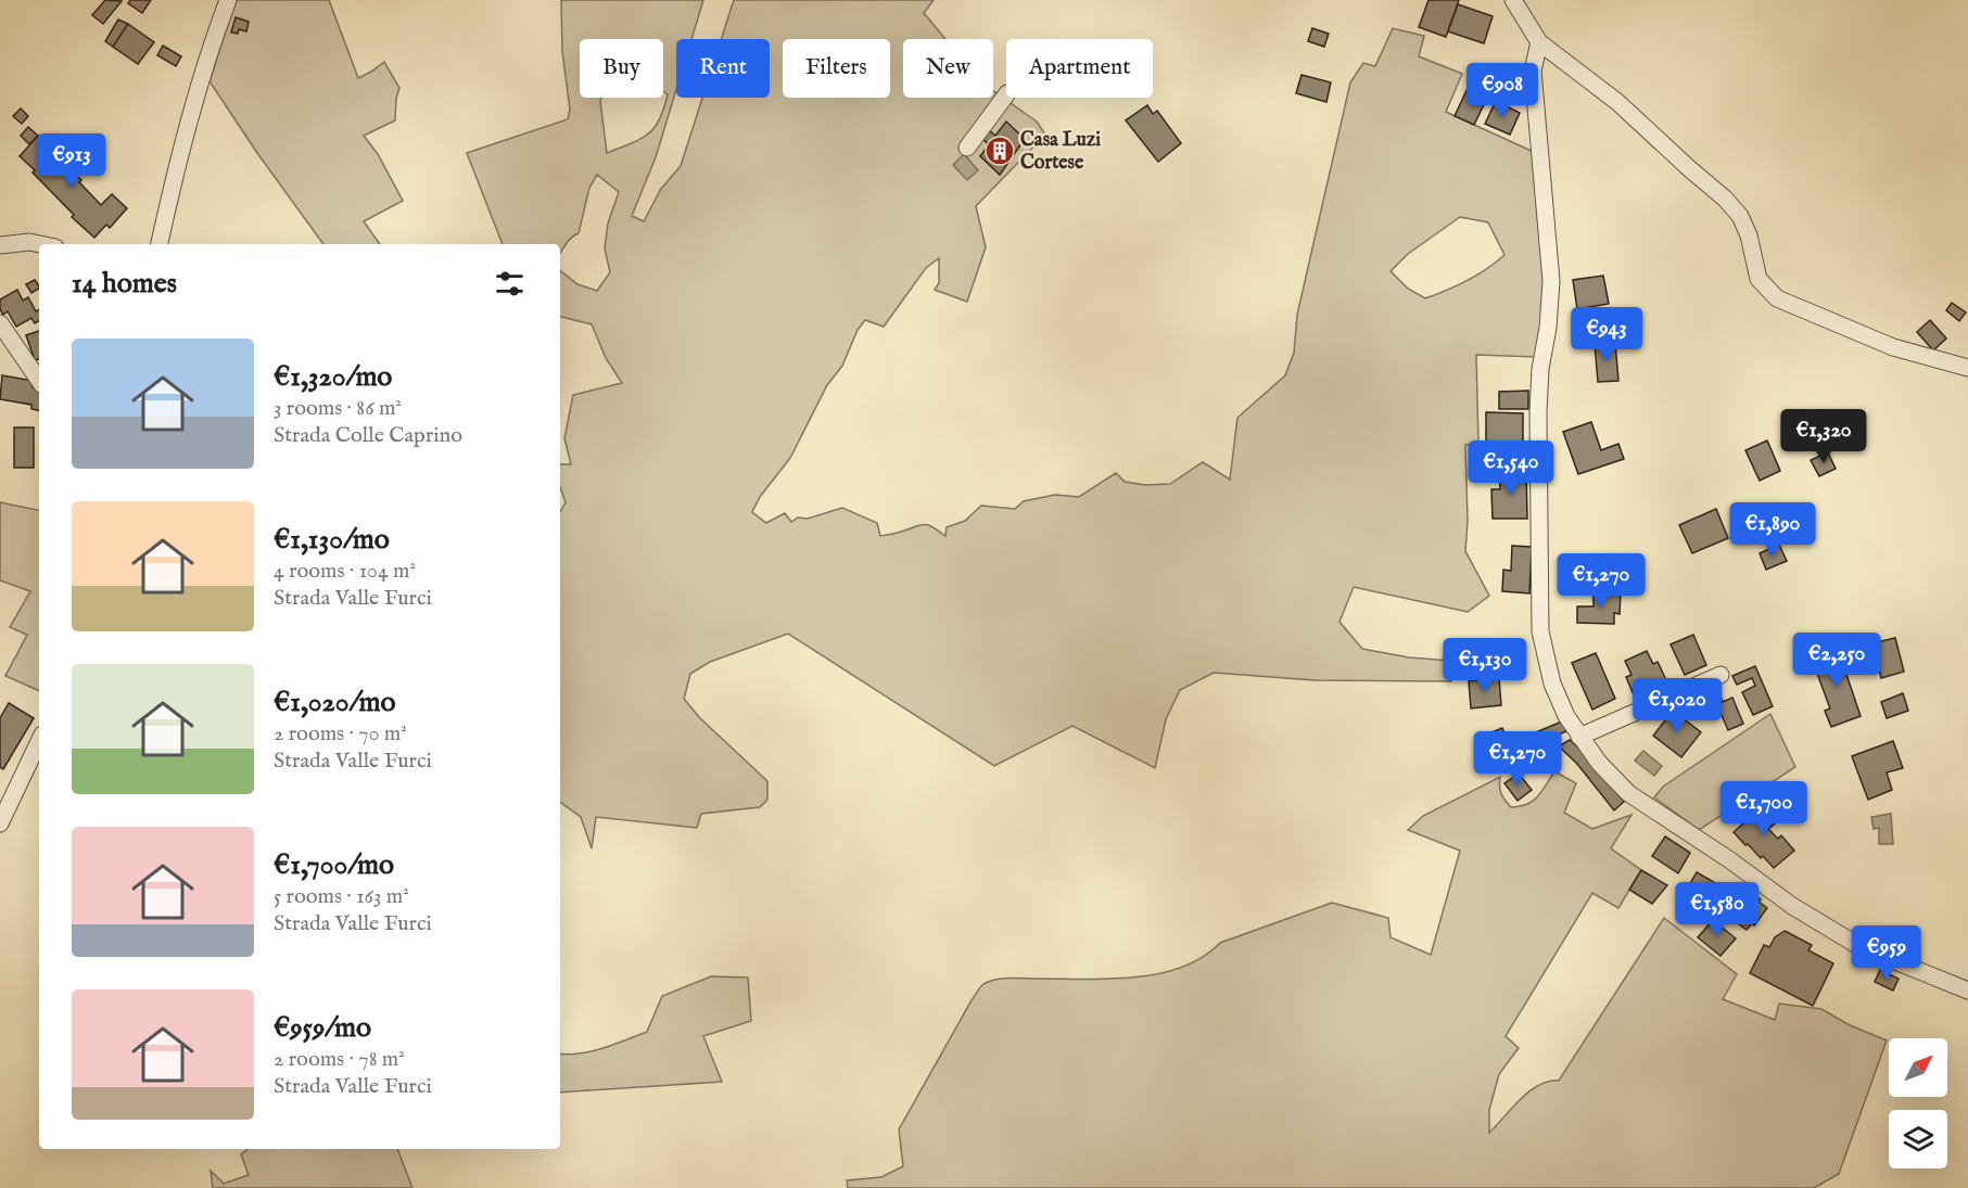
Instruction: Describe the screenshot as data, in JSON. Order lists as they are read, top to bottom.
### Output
{
  "places": {
    "building": ["Casa Luzi Cortese"]
  },
  "north": "top right",
  "page": {
    "chip": [
      "Buy",
      "Rent",
      "Filters",
      "New",
      "Apartment"
    ],
    "price": [
      "€908",
      "€913",
      "€943",
      "€1,320",
      "€1,540",
      "€1,890",
      "€1,270",
      "€2,250",
      "€1,130",
      "€1,020",
      "€1,270",
      "€1,700",
      "€1,580",
      "€959"
    ],
    "heading": "14 homes",
    "list": [
      {
        "name": "€1,320/mo",
        "note": "3 rooms · 86 m² · Strada Colle Caprino"
      },
      {
        "name": "€1,130/mo",
        "note": "4 rooms · 104 m² · Strada Valle Furci"
      },
      {
        "name": "€1,020/mo",
        "note": "2 rooms · 70 m² · Strada Valle Furci"
      },
      {
        "name": "€1,700/mo",
        "note": "5 rooms · 163 m² · Strada Valle Furci"
      },
      {
        "name": "€959/mo",
        "note": "2 rooms · 78 m² · Strada Valle Furci"
      }
    ]
  }
}
